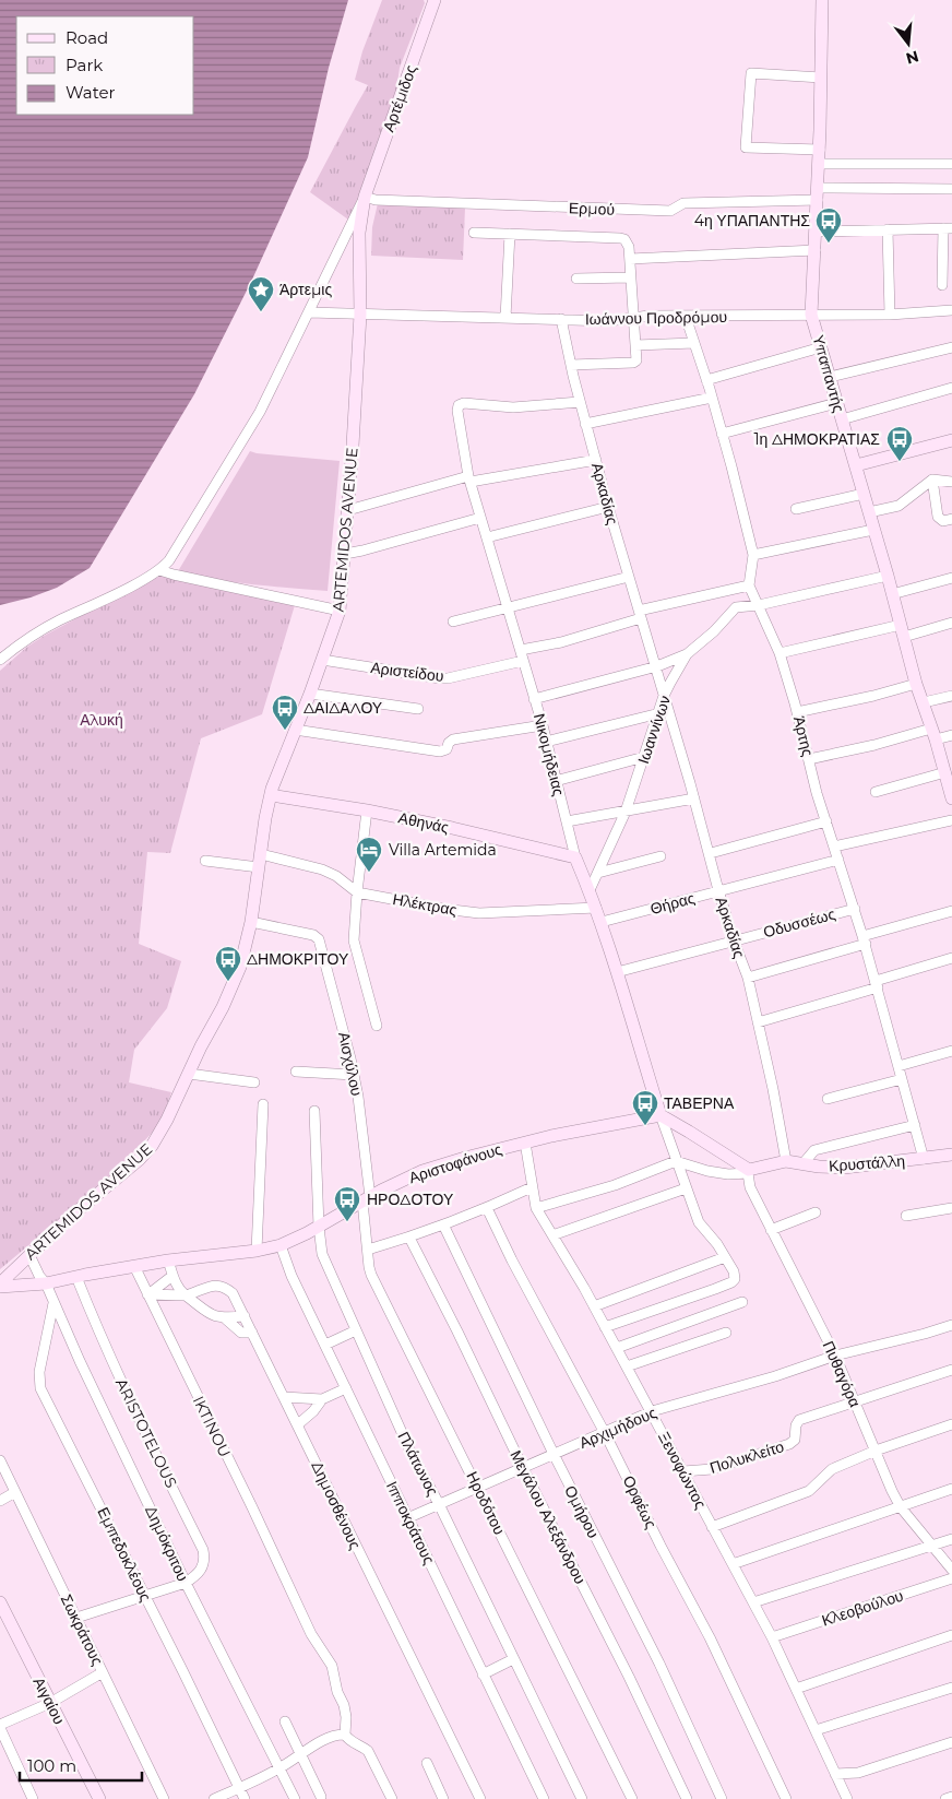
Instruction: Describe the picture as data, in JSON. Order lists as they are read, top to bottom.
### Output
{
  "streets": {
    "street": [
      "Αρτέμιδος",
      "Ερμού",
      "Ιωάννου Προδρόμου",
      "Υπαπαντής",
      "Αρκαδίας",
      "ARTEMIDOS AVENUE",
      "Αριστείδου",
      "Ιωαννίνων",
      "Άρτης",
      "Νικομήδειας",
      "Αθηνάς",
      "Θήρας",
      "Ηλέκτρας",
      "Οδυσσέως",
      "Αισχύλου",
      "Αριστοφάνους",
      "Κρυστάλλη",
      "Πυθαγόρα",
      "IKTINOU",
      "Αρχιμήδους",
      "ARISTOTELOUS",
      "Πολυκλείτο",
      "Πλάτωνος",
      "Ξενοφώντος",
      "Ορφέως",
      "Ηροδότου",
      "Δημοσθένους",
      "Ομήρου",
      "Μεγάλου Αλεξάνδρου",
      "Ιπποκράτους",
      "Δημόκριτου",
      "Εμπεδοκλέους",
      "Κλεοβούλου",
      "Σωκράτους",
      "Αιγαίου"
    ]
  },
  "crossings": [
    ["Αρτέμιδος", "Ερμού"],
    ["Αρτέμιδος", "ARTEMIDOS AVENUE"],
    ["Ερμού", "Υπαπαντής"],
    ["Ερμού", "ARTEMIDOS AVENUE"],
    ["Ιωάννου Προδρόμου", "Υπαπαντής"],
    ["Ιωάννου Προδρόμου", "Αρκαδίας"],
    ["Ιωάννου Προδρόμου", "ARTEMIDOS AVENUE"],
    ["Αρκαδίας", "Ιωαννίνων"],
    ["Αρκαδίας", "Νικομήδειας"],
    ["Αρκαδίας", "Θήρας"],
    ["Αρκαδίας", "Οδυσσέως"],
    ["Αρκαδίας", "Κρυστάλλη"],
    ["ARTEMIDOS AVENUE", "Αριστείδου"],
    ["ARTEMIDOS AVENUE", "Αθηνάς"],
    ["ARTEMIDOS AVENUE", "Ηλέκτρας"],
    ["ARTEMIDOS AVENUE", "Αισχύλου"],
    ["ARTEMIDOS AVENUE", "Αριστοφάνους"],
    ["ARTEMIDOS AVENUE", "Δημόκριτου"],
    ["Αριστείδου", "Νικομήδειας"],
    ["Ιωαννίνων", "Άρτης"],
    ["Ιωαννίνων", "Νικομήδειας"],
    ["Άρτης", "Θήρας"],
    ["Άρτης", "Οδυσσέως"],
    ["Άρτης", "Κρυστάλλη"],
    ["Νικομήδειας", "Αθηνάς"],
    ["Νικομήδειας", "Θήρας"],
    ["Νικομήδειας", "Ηλέκτρας"],
    ["Νικομήδειας", "Οδυσσέως"],
    ["Νικομήδειας", "Αριστοφάνους"],
    ["Αισχύλου", "Αριστοφάνους"],
    ["Αισχύλου", "Ηροδότου"],
    ["Αριστοφάνους", "IKTINOU"],
    ["Αριστοφάνους", "ARISTOTELOUS"],
    ["Αριστοφάνους", "Πλάτωνος"],
    ["Αριστοφάνους", "Ξενοφώντος"],
    ["Αριστοφάνους", "Ηροδότου"],
    ["Αριστοφάνους", "Ιπποκράτους"],
    ["Αριστοφάνους", "Δημόκριτου"],
    ["Κρυστάλλη", "Πυθαγόρα"],
    ["Πυθαγόρα", "Αρχιμήδους"],
    ["Πυθαγόρα", "Πολυκλείτο"],
    ["Αρχιμήδους", "Πλάτωνος"],
    ["Αρχιμήδους", "Ξενοφώντος"],
    ["Αρχιμήδους", "Ορφέως"],
    ["Αρχιμήδους", "Ηροδότου"],
    ["Αρχιμήδους", "Ομήρου"],
    ["Αρχιμήδους", "Μεγάλου Αλεξάνδρου"],
    ["Αρχιμήδους", "Ιπποκράτους"],
    ["ARISTOTELOUS", "Δημόκριτου"],
    ["Πολυκλείτο", "Ξενοφώντος"],
    ["Ξενοφώντος", "Κλεοβούλου"],
    ["Δημόκριτου", "Εμπεδοκλέους"]
  ],
  "parks": ["Αλυκή"],
  "places": {
    "bus stop": [
      "4η ΥΠΑΠΑΝΤΗΣ",
      "1η ΔΗΜΟΚΡΑΤΙΑΣ",
      "ΔΑΙΔΑΛΟΥ",
      "ΔΗΜΟΚΡΙΤΟΥ",
      "ΤΑΒΕΡΝΑ",
      "ΗΡΟΔΟΤΟΥ"
    ],
    "place": ["Άρτεμις"],
    "hotel": ["Villa Artemida"]
  },
  "legend": ["Road", "Park", "Water"],
  "scale_bar": "100 m",
  "north": "bottom"
}
